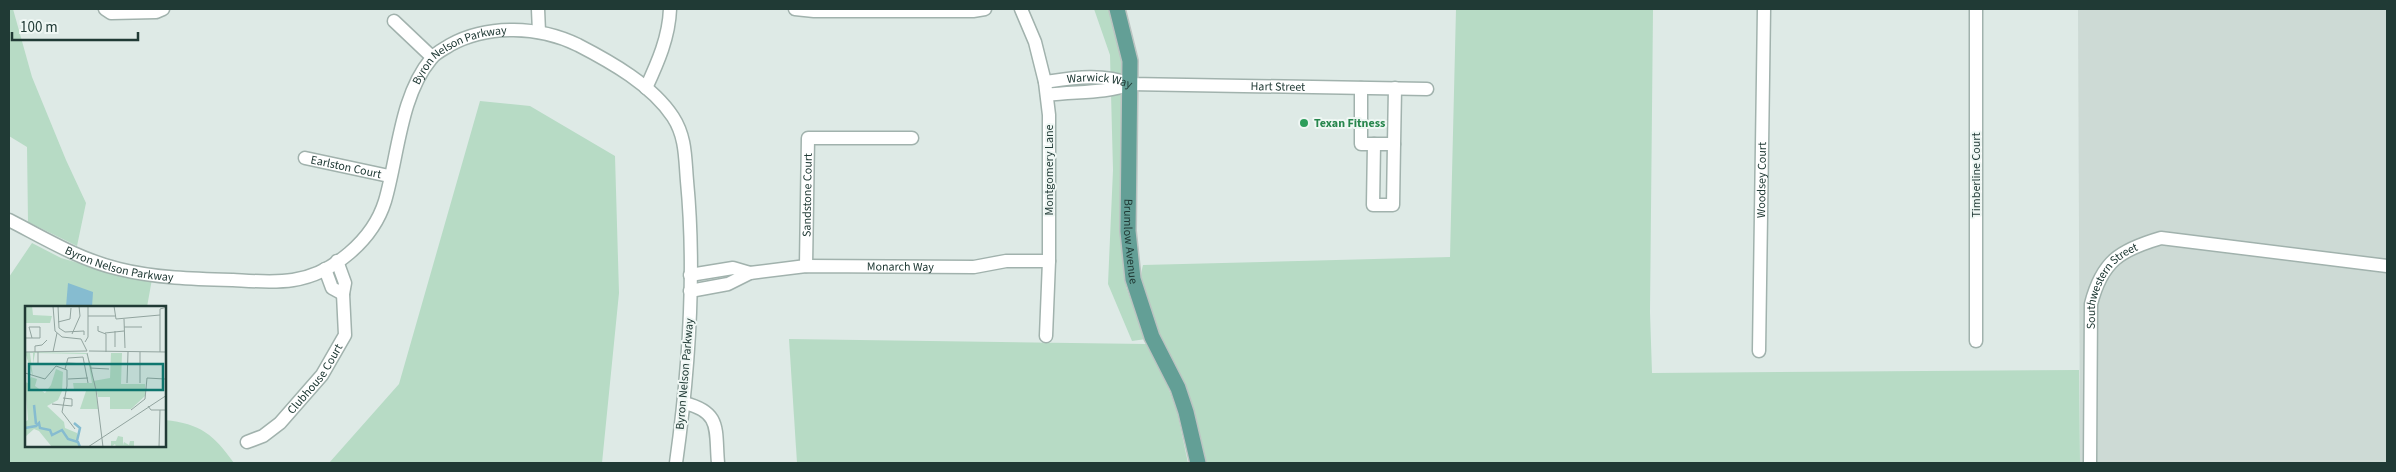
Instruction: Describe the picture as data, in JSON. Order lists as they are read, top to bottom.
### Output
{
  "streets": {
    "main road": ["Brumlow Avenue"],
    "street": [
      "Byron Nelson Parkway",
      "Warwick Way",
      "Hart Street",
      "Earlston Court",
      "Montgomery Lane",
      "Timberline Court",
      "Woodsey Court",
      "Sandstone Court",
      "Monarch Way",
      "Southwestern Street",
      "Clubhouse Court"
    ]
  },
  "crossings": [
    ["Byron Nelson Parkway", "Earlston Court"],
    ["Byron Nelson Parkway", "Monarch Way"],
    ["Byron Nelson Parkway", "Clubhouse Court"],
    ["Warwick Way", "Hart Street"],
    ["Warwick Way", "Montgomery Lane"],
    ["Warwick Way", "Brumlow Avenue"],
    ["Hart Street", "Brumlow Avenue"],
    ["Montgomery Lane", "Monarch Way"],
    ["Sandstone Court", "Monarch Way"]
  ],
  "places": ["Texan Fitness"],
  "scale_bar": "100 m"
}
